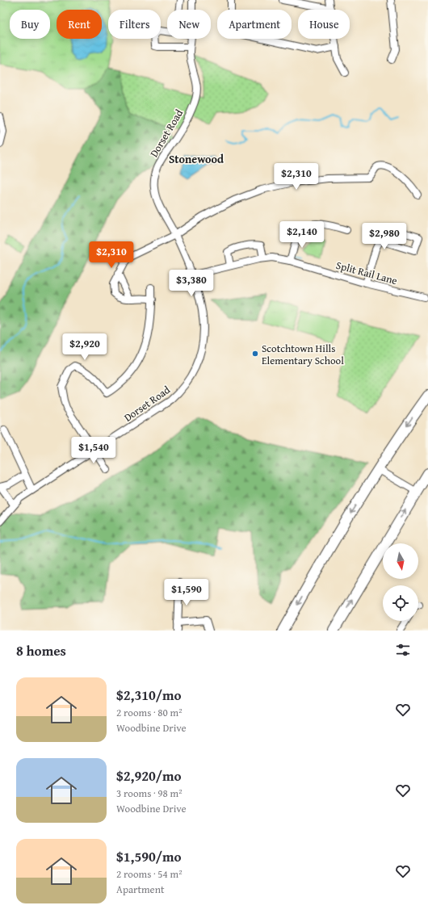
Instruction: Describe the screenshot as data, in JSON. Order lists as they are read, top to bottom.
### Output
{
  "streets": {
    "street": ["Dorset Road", "Split Rail Lane"]
  },
  "crossings": [
    ["Dorset Road", "Split Rail Lane"]
  ],
  "districts": ["Stonewood"],
  "places": ["Scotchtown Hills Elementary School"],
  "north": "bottom",
  "page": {
    "chip": [
      "Buy",
      "Rent",
      "Filters",
      "New",
      "Apartment",
      "House"
    ],
    "price": [
      "$2,310",
      "$2,140",
      "$2,980",
      "$2,310",
      "$3,380",
      "$2,920",
      "$1,540",
      "$1,590"
    ],
    "heading": "8 homes",
    "list": [
      {
        "name": "$2,310/mo",
        "note": "2 rooms · 80 m² · Woodbine Drive"
      },
      {
        "name": "$2,920/mo",
        "note": "3 rooms · 98 m² · Woodbine Drive"
      },
      {
        "name": "$1,590/mo",
        "note": "2 rooms · 54 m² · Apartment"
      }
    ]
  }
}
